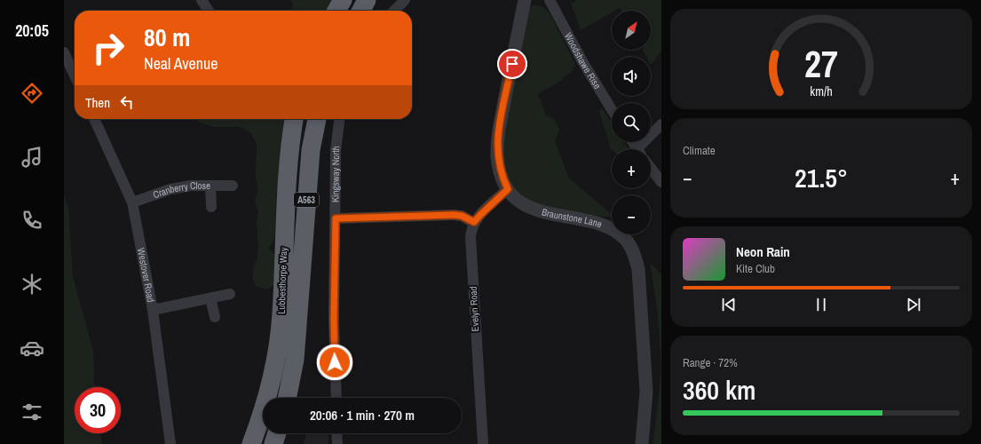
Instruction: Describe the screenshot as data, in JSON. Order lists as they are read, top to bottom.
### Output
{
  "streets": {
    "highway": ["A563", "Lubbesthorpe Way"],
    "street": [
      "Woodshawe Rise",
      "Kingsway North",
      "Cranberry Close",
      "Braunstone Lane",
      "Westover Road",
      "Evelyn Road"
    ]
  },
  "crossings": [
    ["Cranberry Close", "Westover Road"]
  ],
  "north": "top right",
  "page": {
    "tabs": "20:05",
    "map_buttons": ["+", "−"],
    "turn": ["80 m", "Neal Avenue"],
    "then": "Then",
    "tile": [
      "Climate",
      ["Range · 72%", "360 km"]
    ],
    "heat": ["−", "21.5°", "+"],
    "song": ["Neon Rain", "Kite Club"],
    "limit": "30",
    "trip": "20:06 · 1 min · 270 m",
    "gauge": ["27", "km/h"]
  }
}
